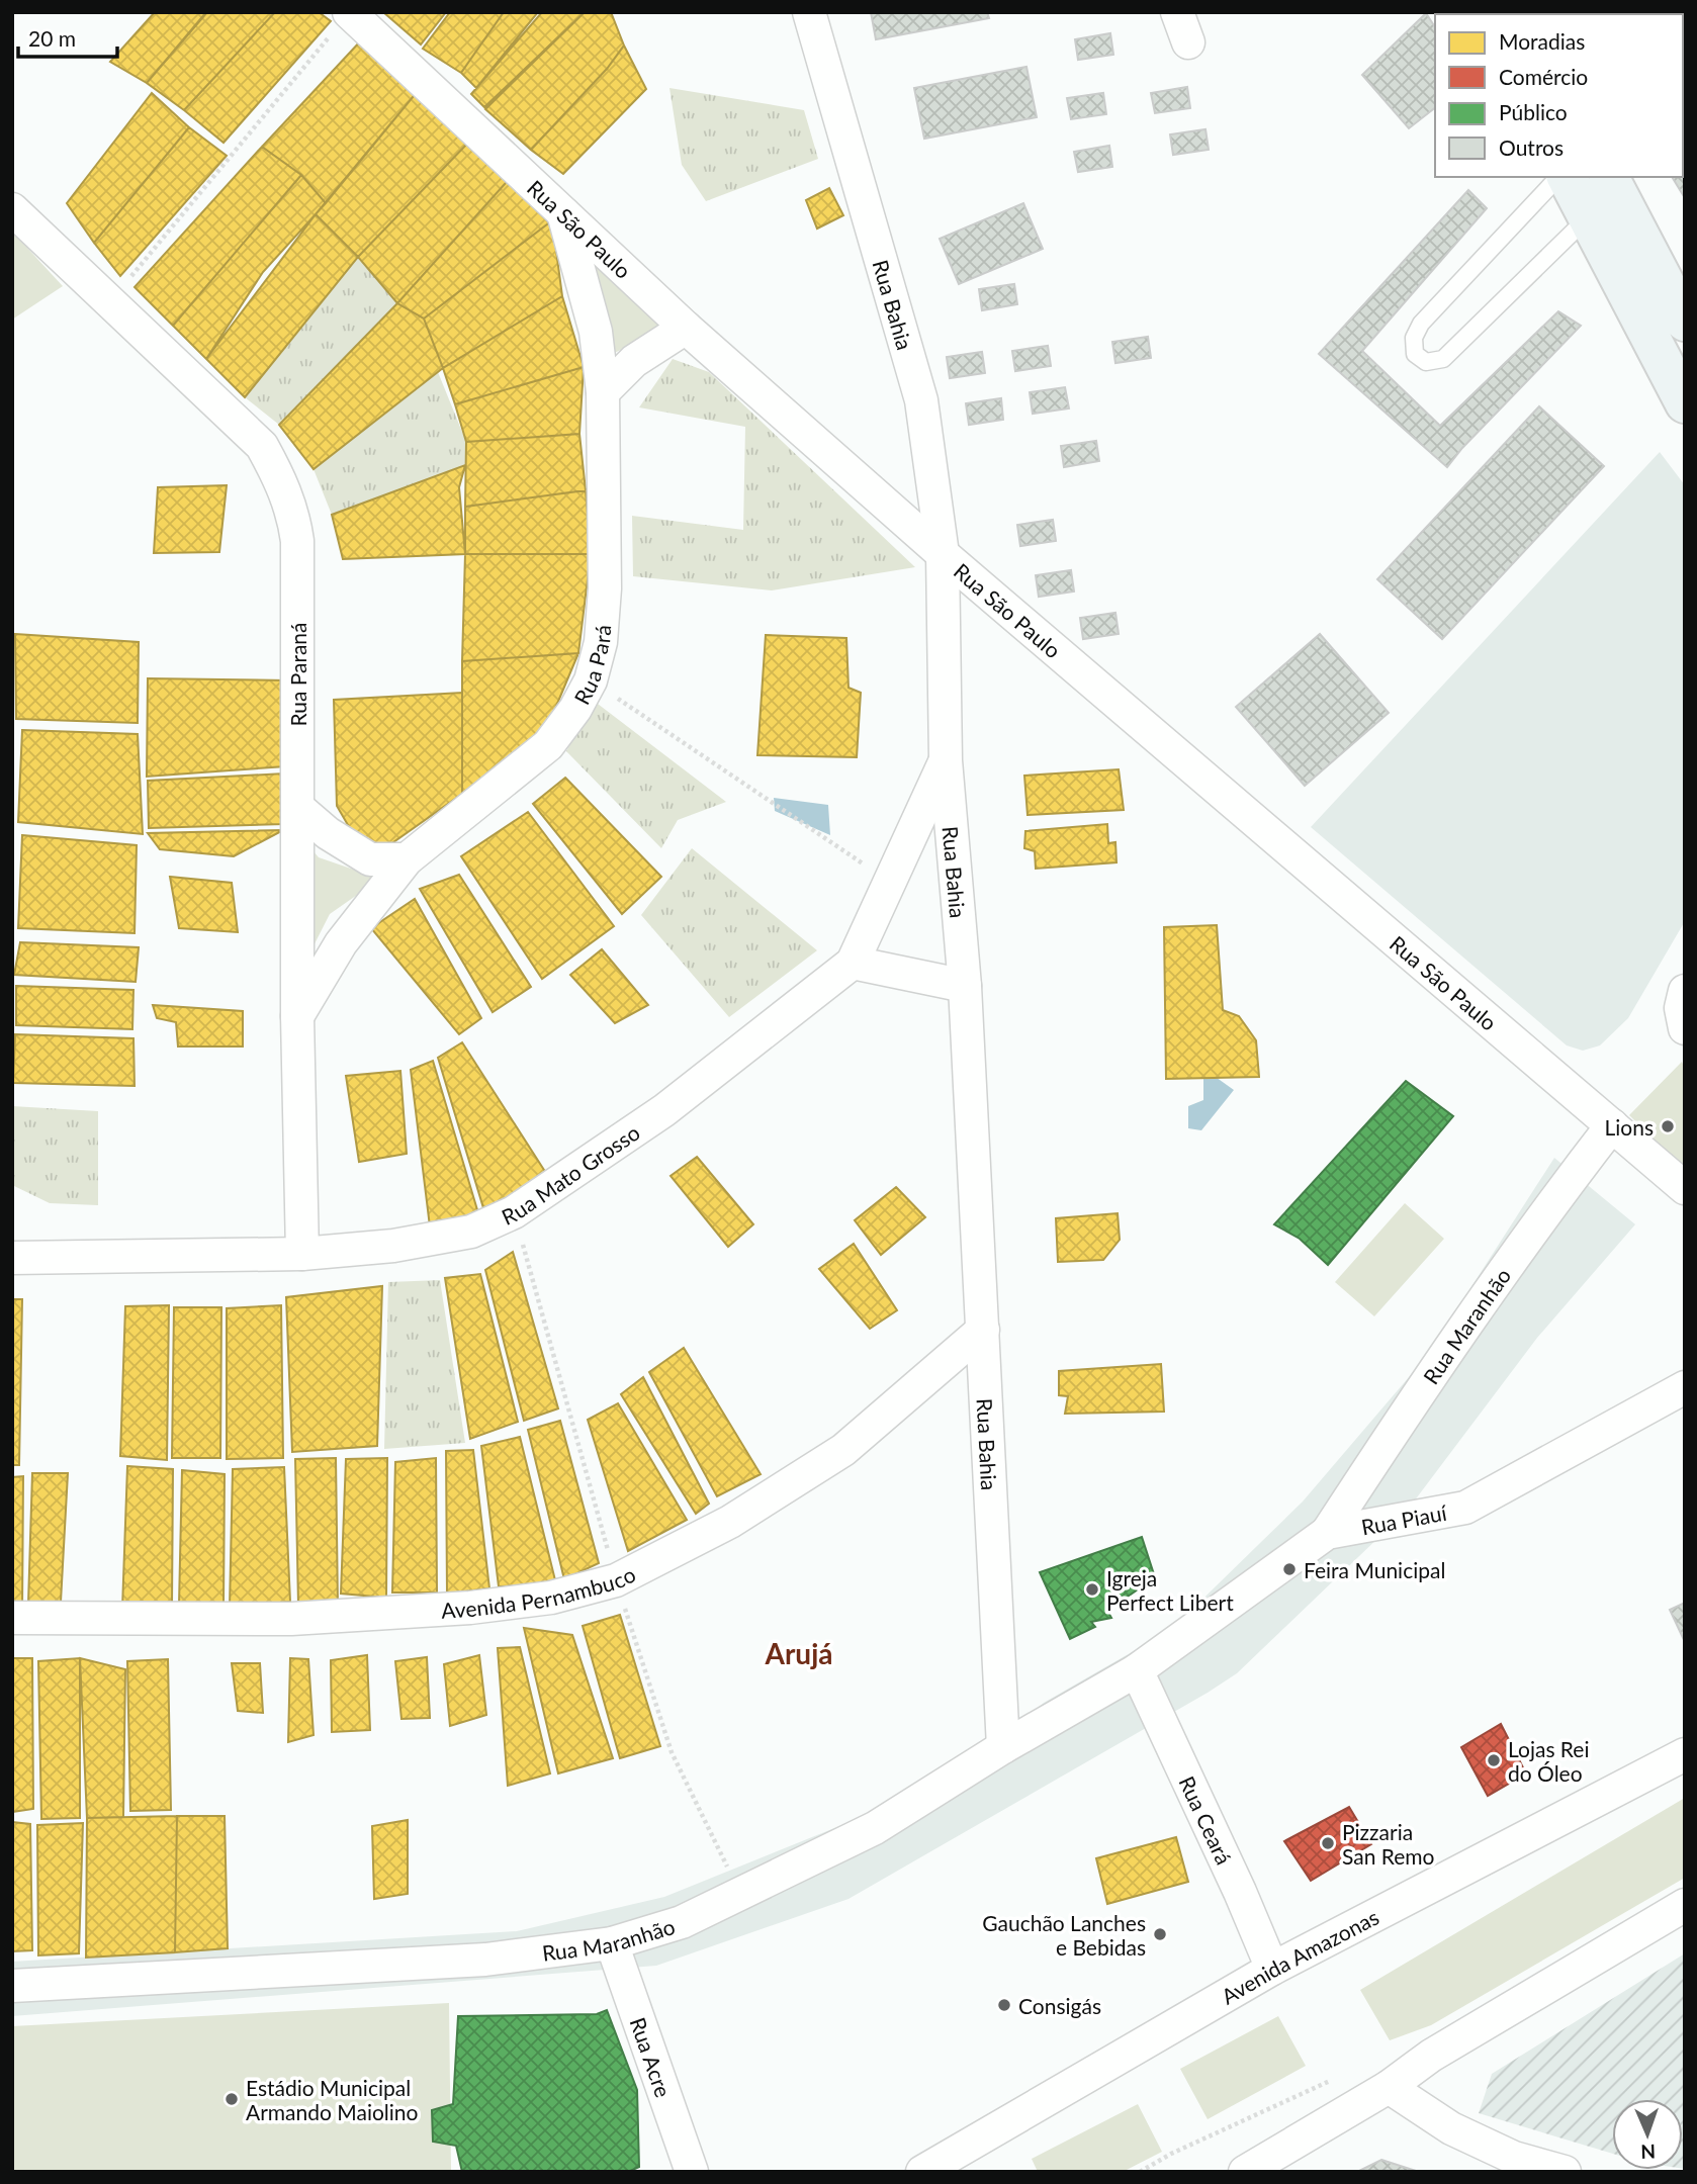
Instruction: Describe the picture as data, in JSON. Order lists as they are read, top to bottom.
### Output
{
  "streets": {
    "street": [
      "Rua São Paulo",
      "Rua Bahia",
      "Rua Pará",
      "Rua Paraná",
      "Rua Mato Grosso",
      "Rua Maranhão",
      "Rua Piauí",
      "Avenida Pernambuco",
      "Rua Ceará",
      "Avenida Amazonas",
      "Rua Acre"
    ]
  },
  "crossings": [
    ["Rua São Paulo", "Rua Bahia"],
    ["Rua São Paulo", "Rua Pará"],
    ["Rua São Paulo", "Rua Maranhão"],
    ["Rua Bahia", "Rua Mato Grosso"],
    ["Rua Bahia", "Rua Maranhão"],
    ["Rua Bahia", "Avenida Pernambuco"],
    ["Rua Pará", "Rua Paraná"],
    ["Rua Paraná", "Rua Mato Grosso"],
    ["Rua Maranhão", "Rua Piauí"],
    ["Rua Maranhão", "Rua Ceará"],
    ["Rua Maranhão", "Rua Acre"],
    ["Rua Piauí", "Rua Ceará"],
    ["Rua Ceará", "Avenida Amazonas"]
  ],
  "districts": ["Arujá"],
  "places": [
    "Lions",
    "Feira Municipal",
    "Igreja Perfect Libert",
    "Lojas Rei do Óleo",
    "Pizzaria San Remo",
    "Gauchão Lanches e Bebidas",
    "Consigás",
    "Estádio Municipal Armando Maiolino"
  ],
  "legend": [
    "Moradias",
    "Comércio",
    "Público",
    "Outros"
  ],
  "scale_bar": "20 m",
  "north": "bottom"
}
